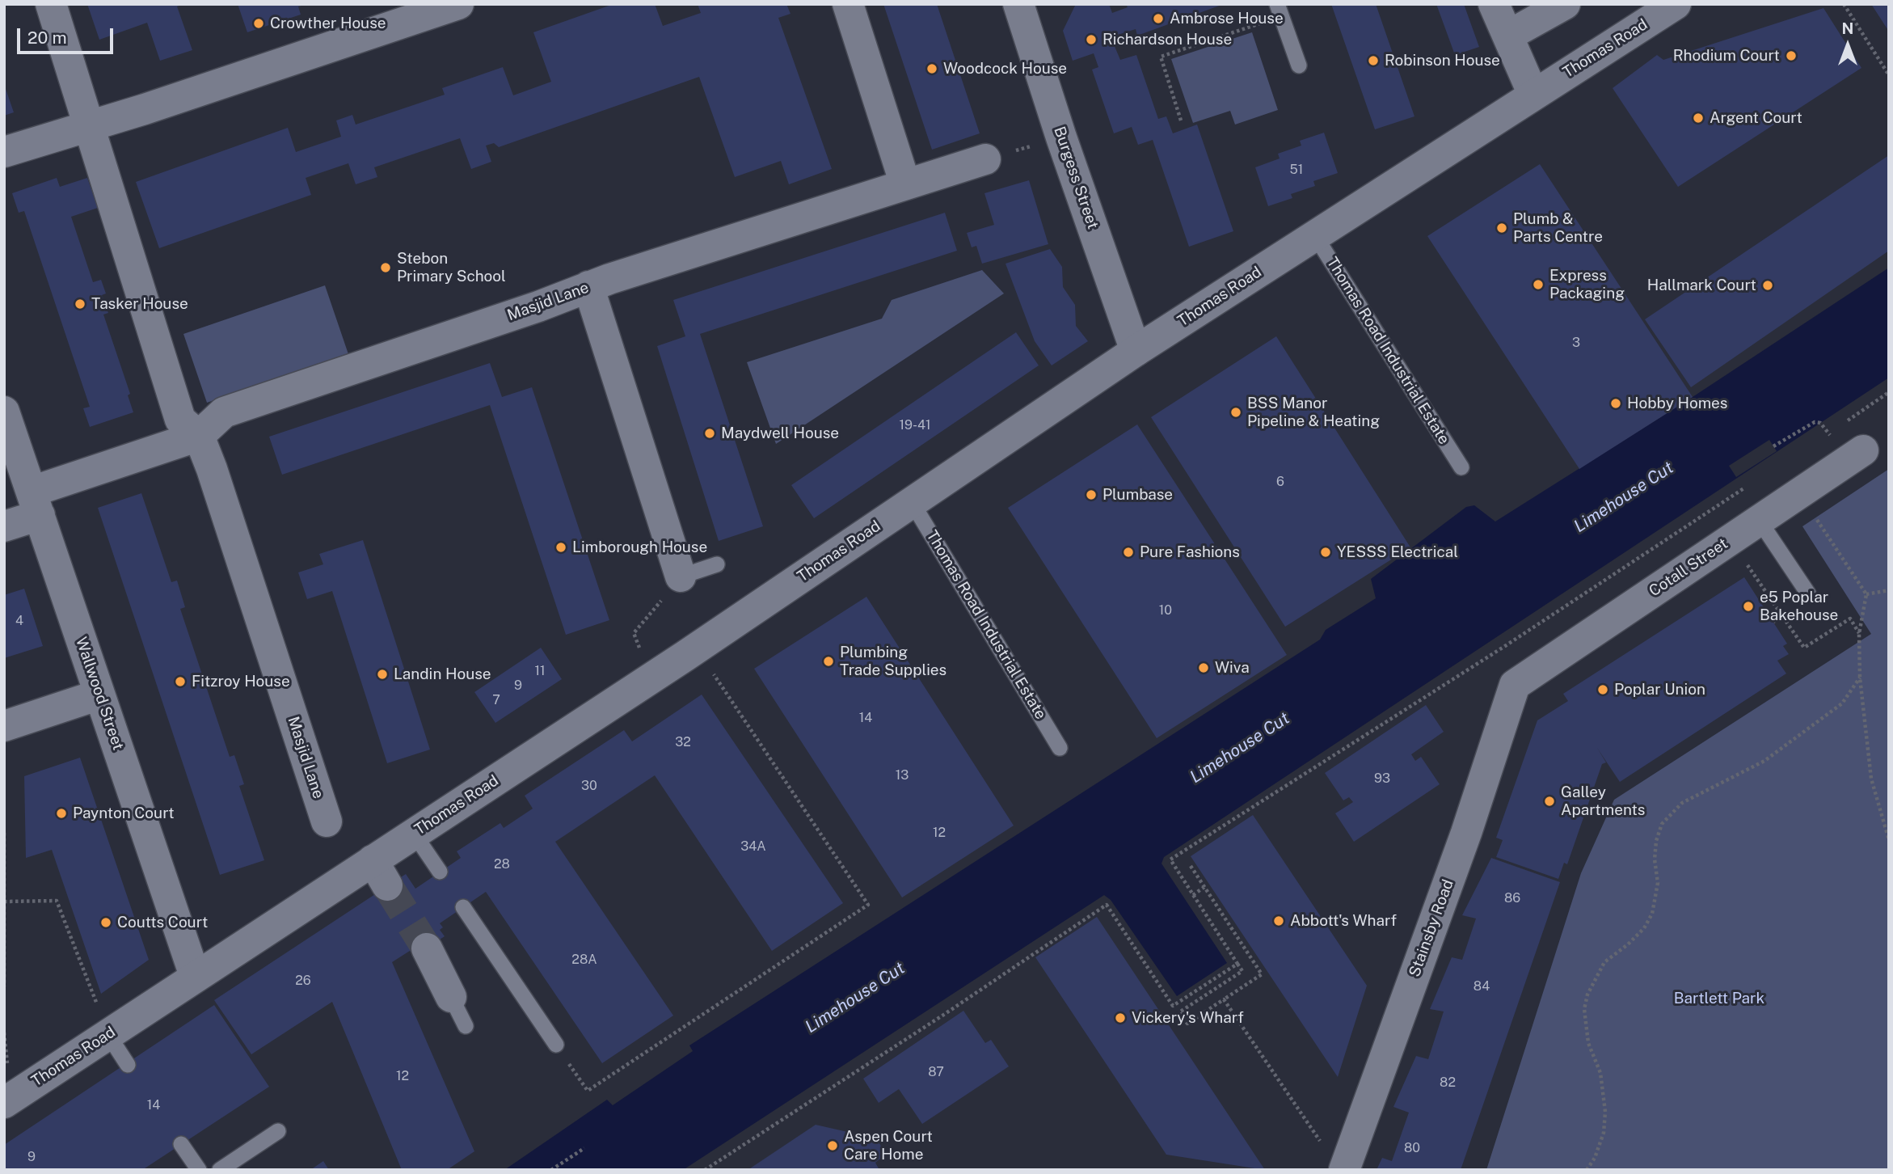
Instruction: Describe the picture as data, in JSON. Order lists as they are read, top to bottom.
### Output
{
  "streets": {
    "street": [
      "Thomas Road",
      "Burgess Street",
      "Masjid Lane",
      "Cotall Street",
      "Wallwood Street",
      "Stainsby Road"
    ],
    "lane": ["Thomas Road Industrial Estate"]
  },
  "crossings": [
    ["Thomas Road", "Burgess Street"],
    ["Thomas Road", "Thomas Road Industrial Estate"],
    ["Thomas Road", "Wallwood Street"],
    ["Masjid Lane", "Wallwood Street"],
    ["Cotall Street", "Stainsby Road"]
  ],
  "water": ["Limehouse Cut"],
  "parks": ["Bartlett Park"],
  "places": [
    "Ambrose House",
    "Crowther House",
    "Richardson House",
    "Rhodium Court",
    "Robinson House",
    "Woodcock House",
    "Argent Court",
    "Plumb & Parts Centre",
    "Stebon Primary School",
    "Express Packaging",
    "Hallmark Court",
    "Tasker House",
    "Hobby Homes",
    "BSS Manor Pipeline & Heating",
    "Maydwell House",
    "Plumbase",
    "Limborough House",
    "Pure Fashions",
    "YESSS Electrical",
    "e5 Poplar Bakehouse",
    "Plumbing Trade Supplies",
    "Wiva",
    "Landin House",
    "Fitzroy House",
    "Poplar Union",
    "Galley Apartments",
    "Paynton Court",
    "Abbott's Wharf",
    "Coutts Court",
    "Vickery's Wharf",
    "Aspen Court Care Home"
  ],
  "house_numbers": [
    "51",
    "3",
    "19-41",
    "6",
    "10",
    "4",
    "11",
    "9",
    "7",
    "14",
    "32",
    "13",
    "93",
    "30",
    "12",
    "34A",
    "28",
    "86",
    "28A",
    "26",
    "84",
    "87",
    "12",
    "82",
    "14",
    "80",
    "9"
  ],
  "scale_bar": "20 m",
  "north": "top"
}
